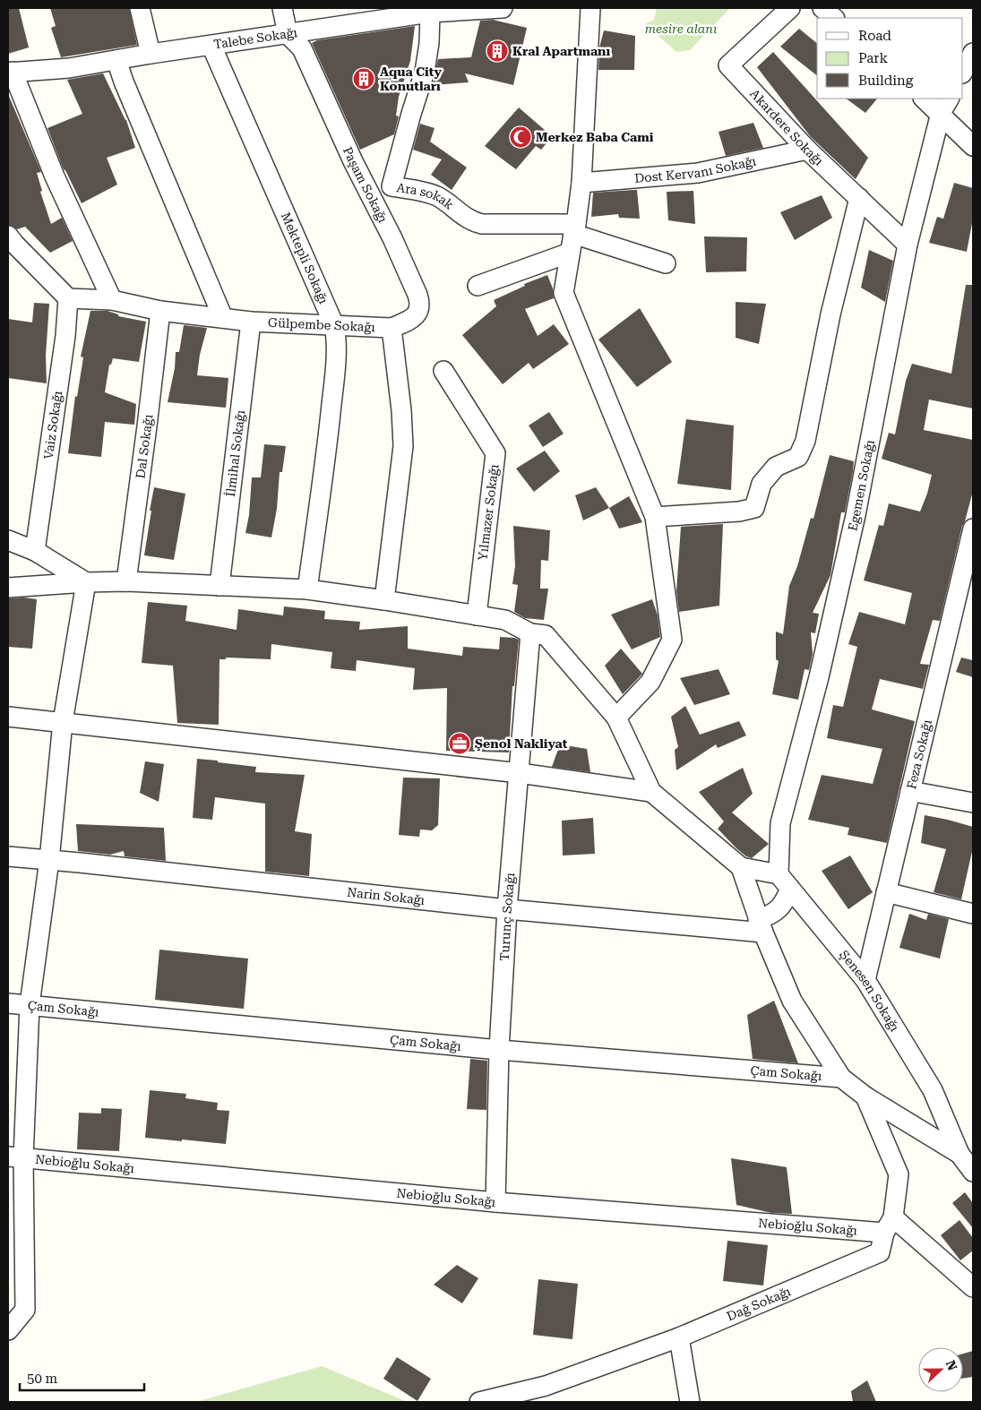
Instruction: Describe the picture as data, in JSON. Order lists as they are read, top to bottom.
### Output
{
  "streets": {
    "street": [
      "Talebe Sokağı",
      "Akardere Sokağı",
      "Dost Kervanı Sokağı",
      "Paşam Sokağı",
      "Ara sokak",
      "Mektepli Sokağı",
      "Gülpembe Sokağı",
      "Vaiz Sokağı",
      "Dal Sokağı",
      "İlmihal Sokağı",
      "Egemen Sokağı",
      "Yılmazer Sokağı",
      "Feza Sokağı",
      "Narin Sokağı",
      "Turunç Sokağı",
      "Şenesen Sokağı",
      "Çam Sokağı",
      "Nebioğlu Sokağı",
      "Dağ Sokağı"
    ]
  },
  "crossings": [
    ["Talebe Sokağı", "Paşam Sokağı"],
    ["Talebe Sokağı", "Ara sokak"],
    ["Talebe Sokağı", "Mektepli Sokağı"],
    ["Akardere Sokağı", "Dost Kervanı Sokağı"],
    ["Akardere Sokağı", "Egemen Sokağı"],
    ["Paşam Sokağı", "Gülpembe Sokağı"],
    ["Mektepli Sokağı", "Gülpembe Sokağı"],
    ["Gülpembe Sokağı", "Vaiz Sokağı"],
    ["Gülpembe Sokağı", "Dal Sokağı"],
    ["Gülpembe Sokağı", "İlmihal Sokağı"],
    ["Egemen Sokağı", "Şenesen Sokağı"],
    ["Feza Sokağı", "Şenesen Sokağı"],
    ["Narin Sokağı", "Turunç Sokağı"],
    ["Turunç Sokağı", "Çam Sokağı"],
    ["Turunç Sokağı", "Nebioğlu Sokağı"],
    ["Nebioğlu Sokağı", "Dağ Sokağı"]
  ],
  "parks": ["mesire alanı"],
  "places": {
    "building": ["Kral Apartmanı", "Aqua City Konutları"],
    "mosque": ["Merkez Baba Cami"],
    "office": ["Şenol Nakliyat"]
  },
  "legend": ["Road", "Park", "Building"],
  "scale_bar": "50 m",
  "north": "right"
}
